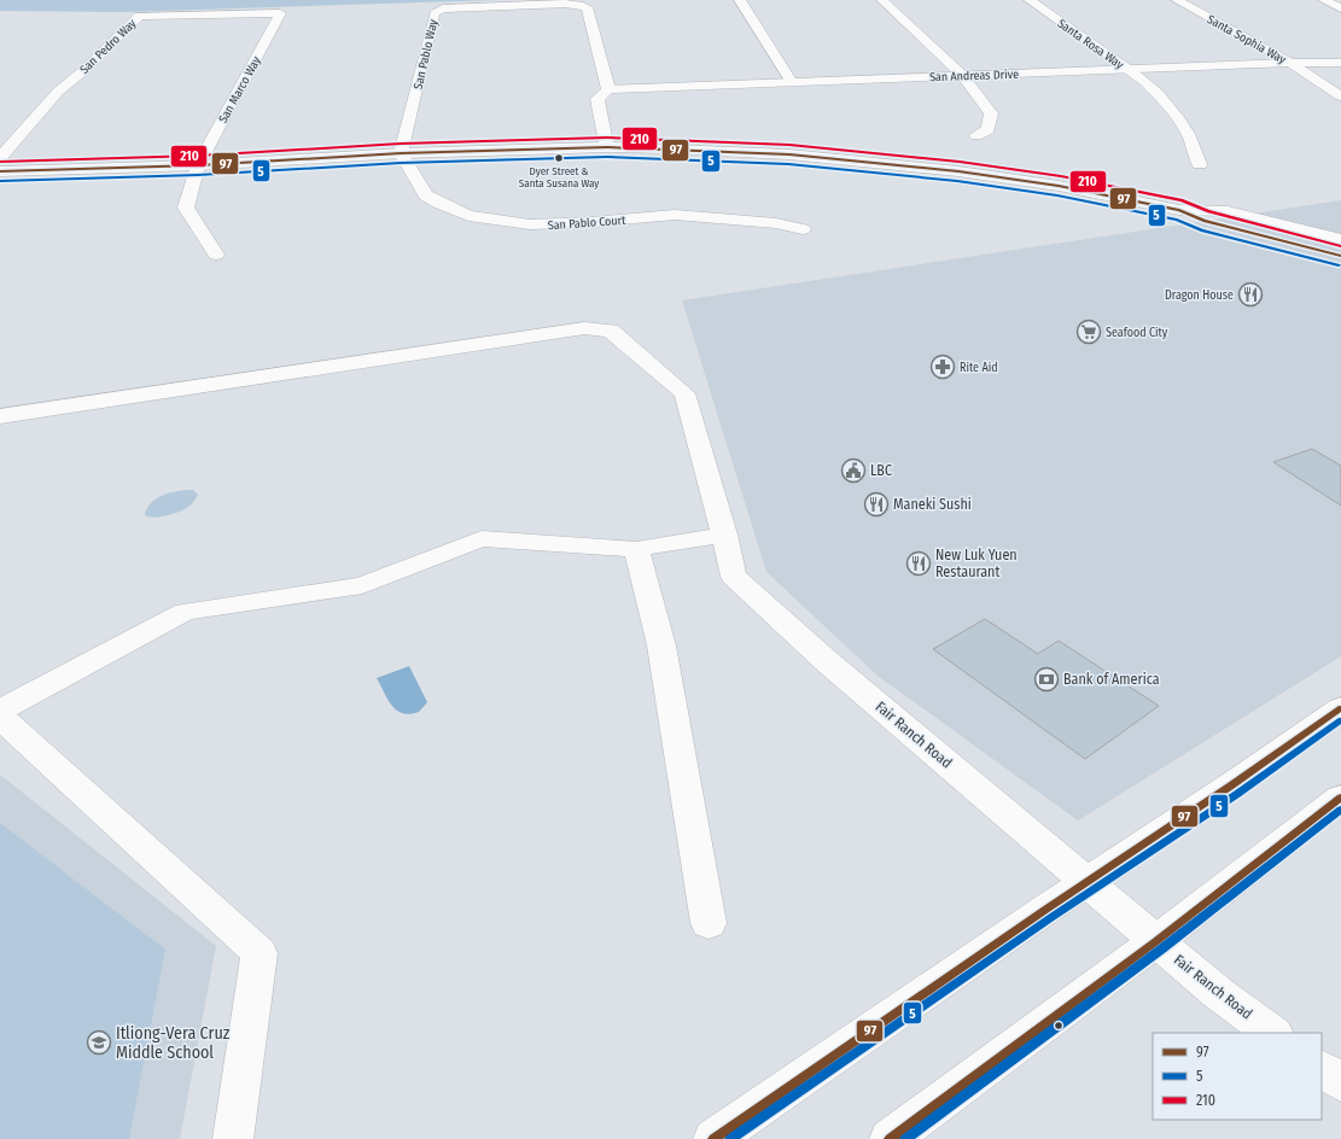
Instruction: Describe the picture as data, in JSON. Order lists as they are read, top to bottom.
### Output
{
  "streets": {
    "street": [
      "Santa Sophia Way",
      "Santa Rosa Way",
      "San Pedro Way",
      "San Pablo Way",
      "San Andreas Drive",
      "San Marco Way",
      "San Pablo Court",
      "Fair Ranch Road"
    ]
  },
  "crossings": [
    ["Santa Sophia Way", "San Andreas Drive"],
    ["Santa Rosa Way", "San Andreas Drive"],
    ["San Pedro Way", "San Marco Way"],
    ["San Pablo Way", "San Andreas Drive"],
    ["San Pablo Way", "San Pablo Court"]
  ],
  "places": {
    "other": ["Dyer Street & Santa Susana Way"],
    "restaurant": ["Dragon House", "Maneki Sushi", "New Luk Yuen Restaurant"],
    "supermarket": ["Seafood City"],
    "pharmacy": ["Rite Aid"],
    "public building": ["LBC"],
    "bank": ["Bank of America"],
    "school or university": ["Itliong-Vera Cruz Middle School"]
  },
  "lines": ["transit line 210", "transit line 97", "transit line 5"],
  "legend": ["97", "5", "210"]
}
